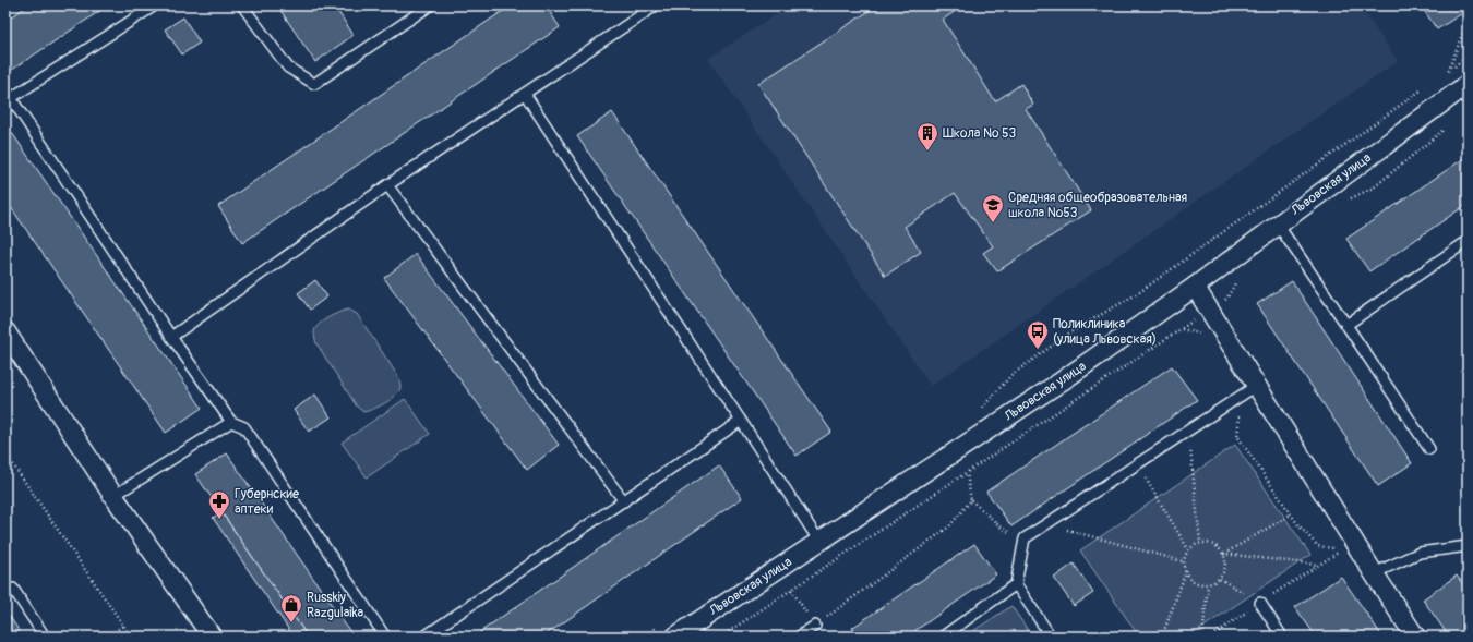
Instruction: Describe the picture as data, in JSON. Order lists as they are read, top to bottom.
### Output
{
  "streets": {
    "street": ["Львовская улица"]
  },
  "places": {
    "building": ["Школа № 53"],
    "school or university": ["Средняя общеобразовательная школа №53"],
    "bus stop": ["Поликлиника (улица Львовская)"],
    "pharmacy": ["Губернские аптеки"],
    "shop": ["Russkiy Razgulaika"]
  }
}
